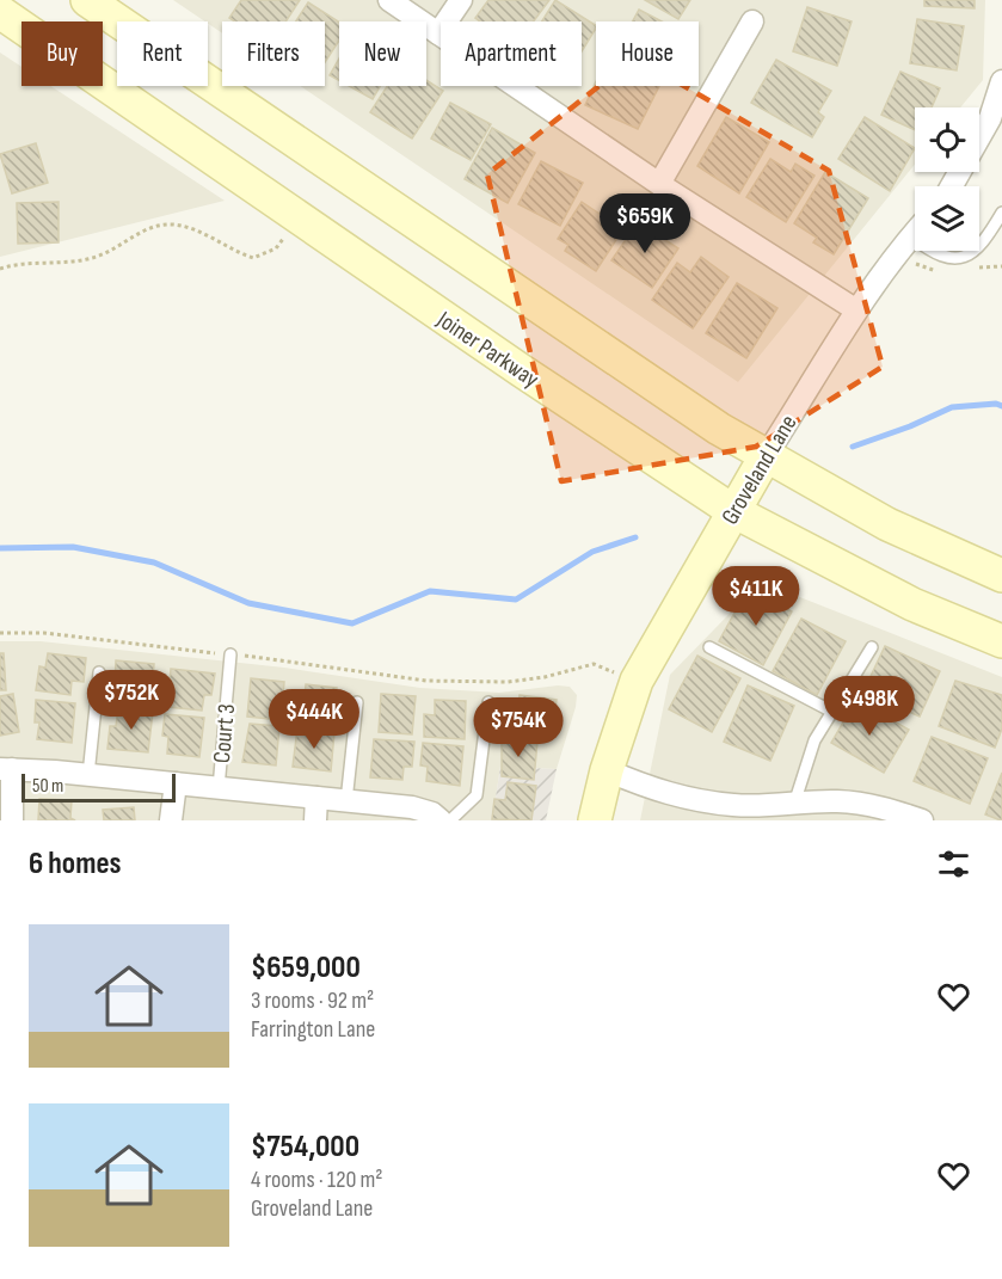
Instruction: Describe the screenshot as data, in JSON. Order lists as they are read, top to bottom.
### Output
{
  "streets": {
    "main road": ["Joiner Parkway", "Groveland Lane"],
    "lane": ["Court 3"]
  },
  "crossings": [
    ["Joiner Parkway", "Groveland Lane"]
  ],
  "scale_bar": "50 m",
  "page": {
    "chip": [
      "Buy",
      "Rent",
      "Filters",
      "New",
      "Apartment",
      "House"
    ],
    "price": [
      "$659K",
      "$411K",
      "$752K",
      "$498K",
      "$444K",
      "$754K"
    ],
    "scale": "50 m",
    "heading": "6 homes",
    "list": [
      {
        "name": "$659,000",
        "note": "3 rooms · 92 m² · Farrington Lane"
      },
      {
        "name": "$754,000",
        "note": "4 rooms · 120 m² · Groveland Lane"
      }
    ]
  }
}
